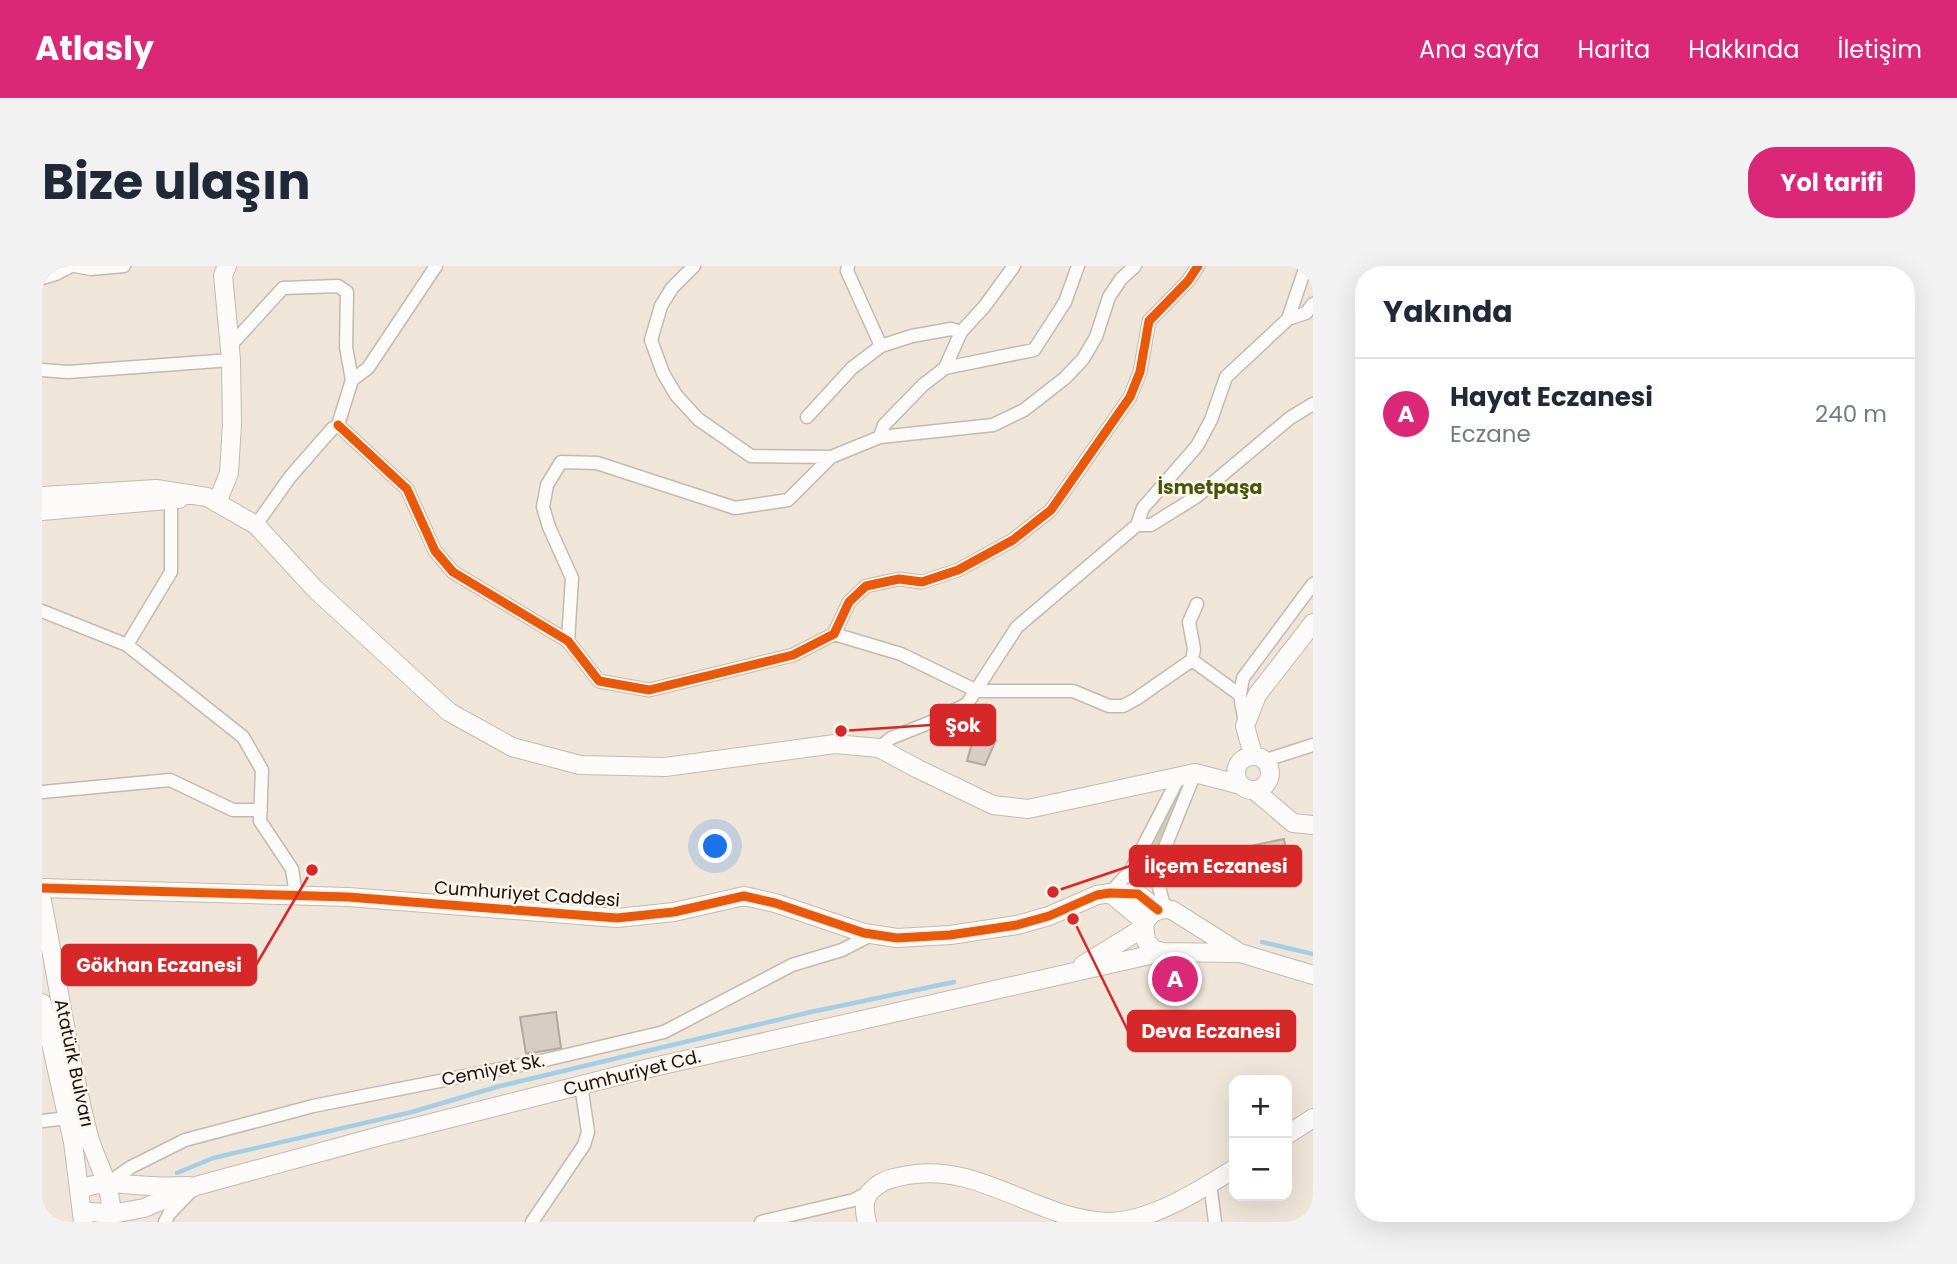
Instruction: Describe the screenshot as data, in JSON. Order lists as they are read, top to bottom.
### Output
{
  "streets": {
    "street": [
      "Cumhuriyet Caddesi",
      "Atatürk Bulvarı",
      "Cemiyet Sk.",
      "Cumhuriyet Cd."
    ]
  },
  "crossings": [
    ["Cumhuriyet Caddesi", "Cemiyet Sk."],
    ["Cumhuriyet Caddesi", "Cumhuriyet Cd."],
    ["Atatürk Bulvarı", "Cemiyet Sk."]
  ],
  "districts": ["İsmetpaşa"],
  "places": [
    "Şok",
    "Gökhan Eczanesi",
    "İlçem Eczanesi",
    "Deva Eczanesi"
  ],
  "page": {
    "header": "Atlasly",
    "nav": [
      "Ana sayfa",
      "Harita",
      "Hakkında",
      "İletişim"
    ],
    "title": "Bize ulaşın",
    "buttons": "Yol tarifi",
    "heading": "Yakında",
    "list": [
      {
        "mark": "A",
        "name": "Hayat Eczanesi",
        "note": "Eczane",
        "value": "240 m"
      }
    ],
    "pins": "A",
    "map_buttons": ["+", "−"]
  }
}
